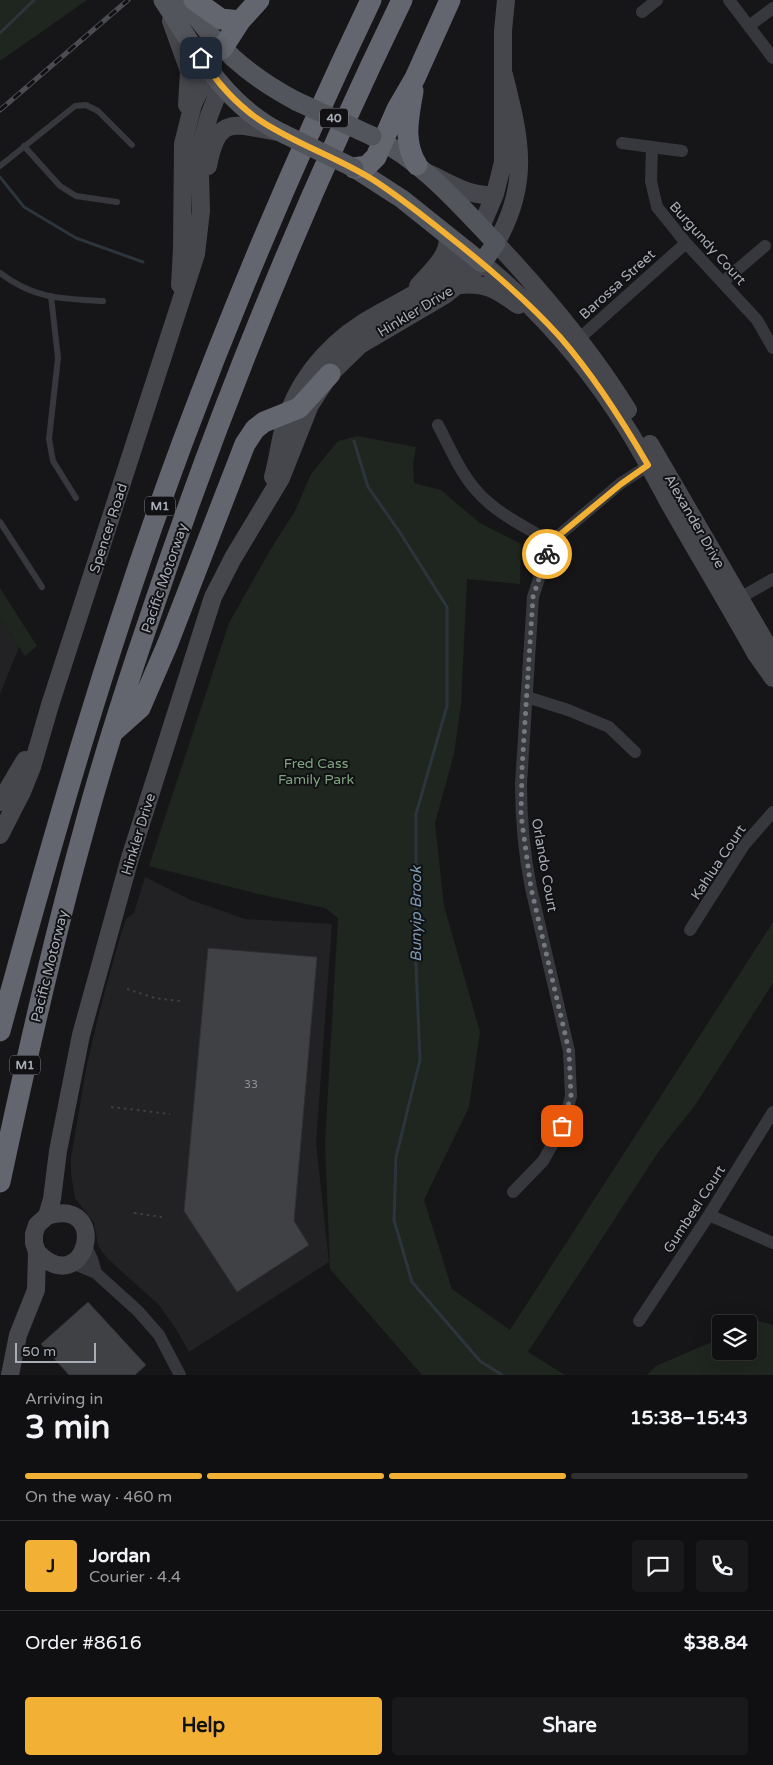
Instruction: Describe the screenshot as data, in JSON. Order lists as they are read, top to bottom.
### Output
{
  "streets": {
    "highway": ["M1", "Pacific Motorway"],
    "main road": ["40", "Hinkler Drive", "Alexander Drive"],
    "street": [
      "Burgundy Court",
      "Barossa Street",
      "Spencer Road",
      "Kahlua Court",
      "Orlando Court",
      "Gumbeel Court"
    ]
  },
  "crossings": [
    ["40", "Hinkler Drive"],
    ["40", "Alexander Drive"],
    ["40", "Spencer Road"],
    ["Burgundy Court", "Barossa Street"],
    ["Barossa Street", "Alexander Drive"],
    ["Hinkler Drive", "Alexander Drive"]
  ],
  "water": ["Bunyip Brook"],
  "parks": ["Fred Cass Family Park"],
  "house_numbers": ["33"],
  "scale_bar": "50 m",
  "page": {
    "scale": "50 m",
    "heading": ["3 min", "Arriving in", "15:38–15:43"],
    "panel": [
      "Jordan",
      "Courier · 4.4",
      "Order #8616",
      "$38.84"
    ],
    "bar": "On the way · 460 m",
    "round": "J",
    "buttons": ["Help", "Share"]
  }
}
